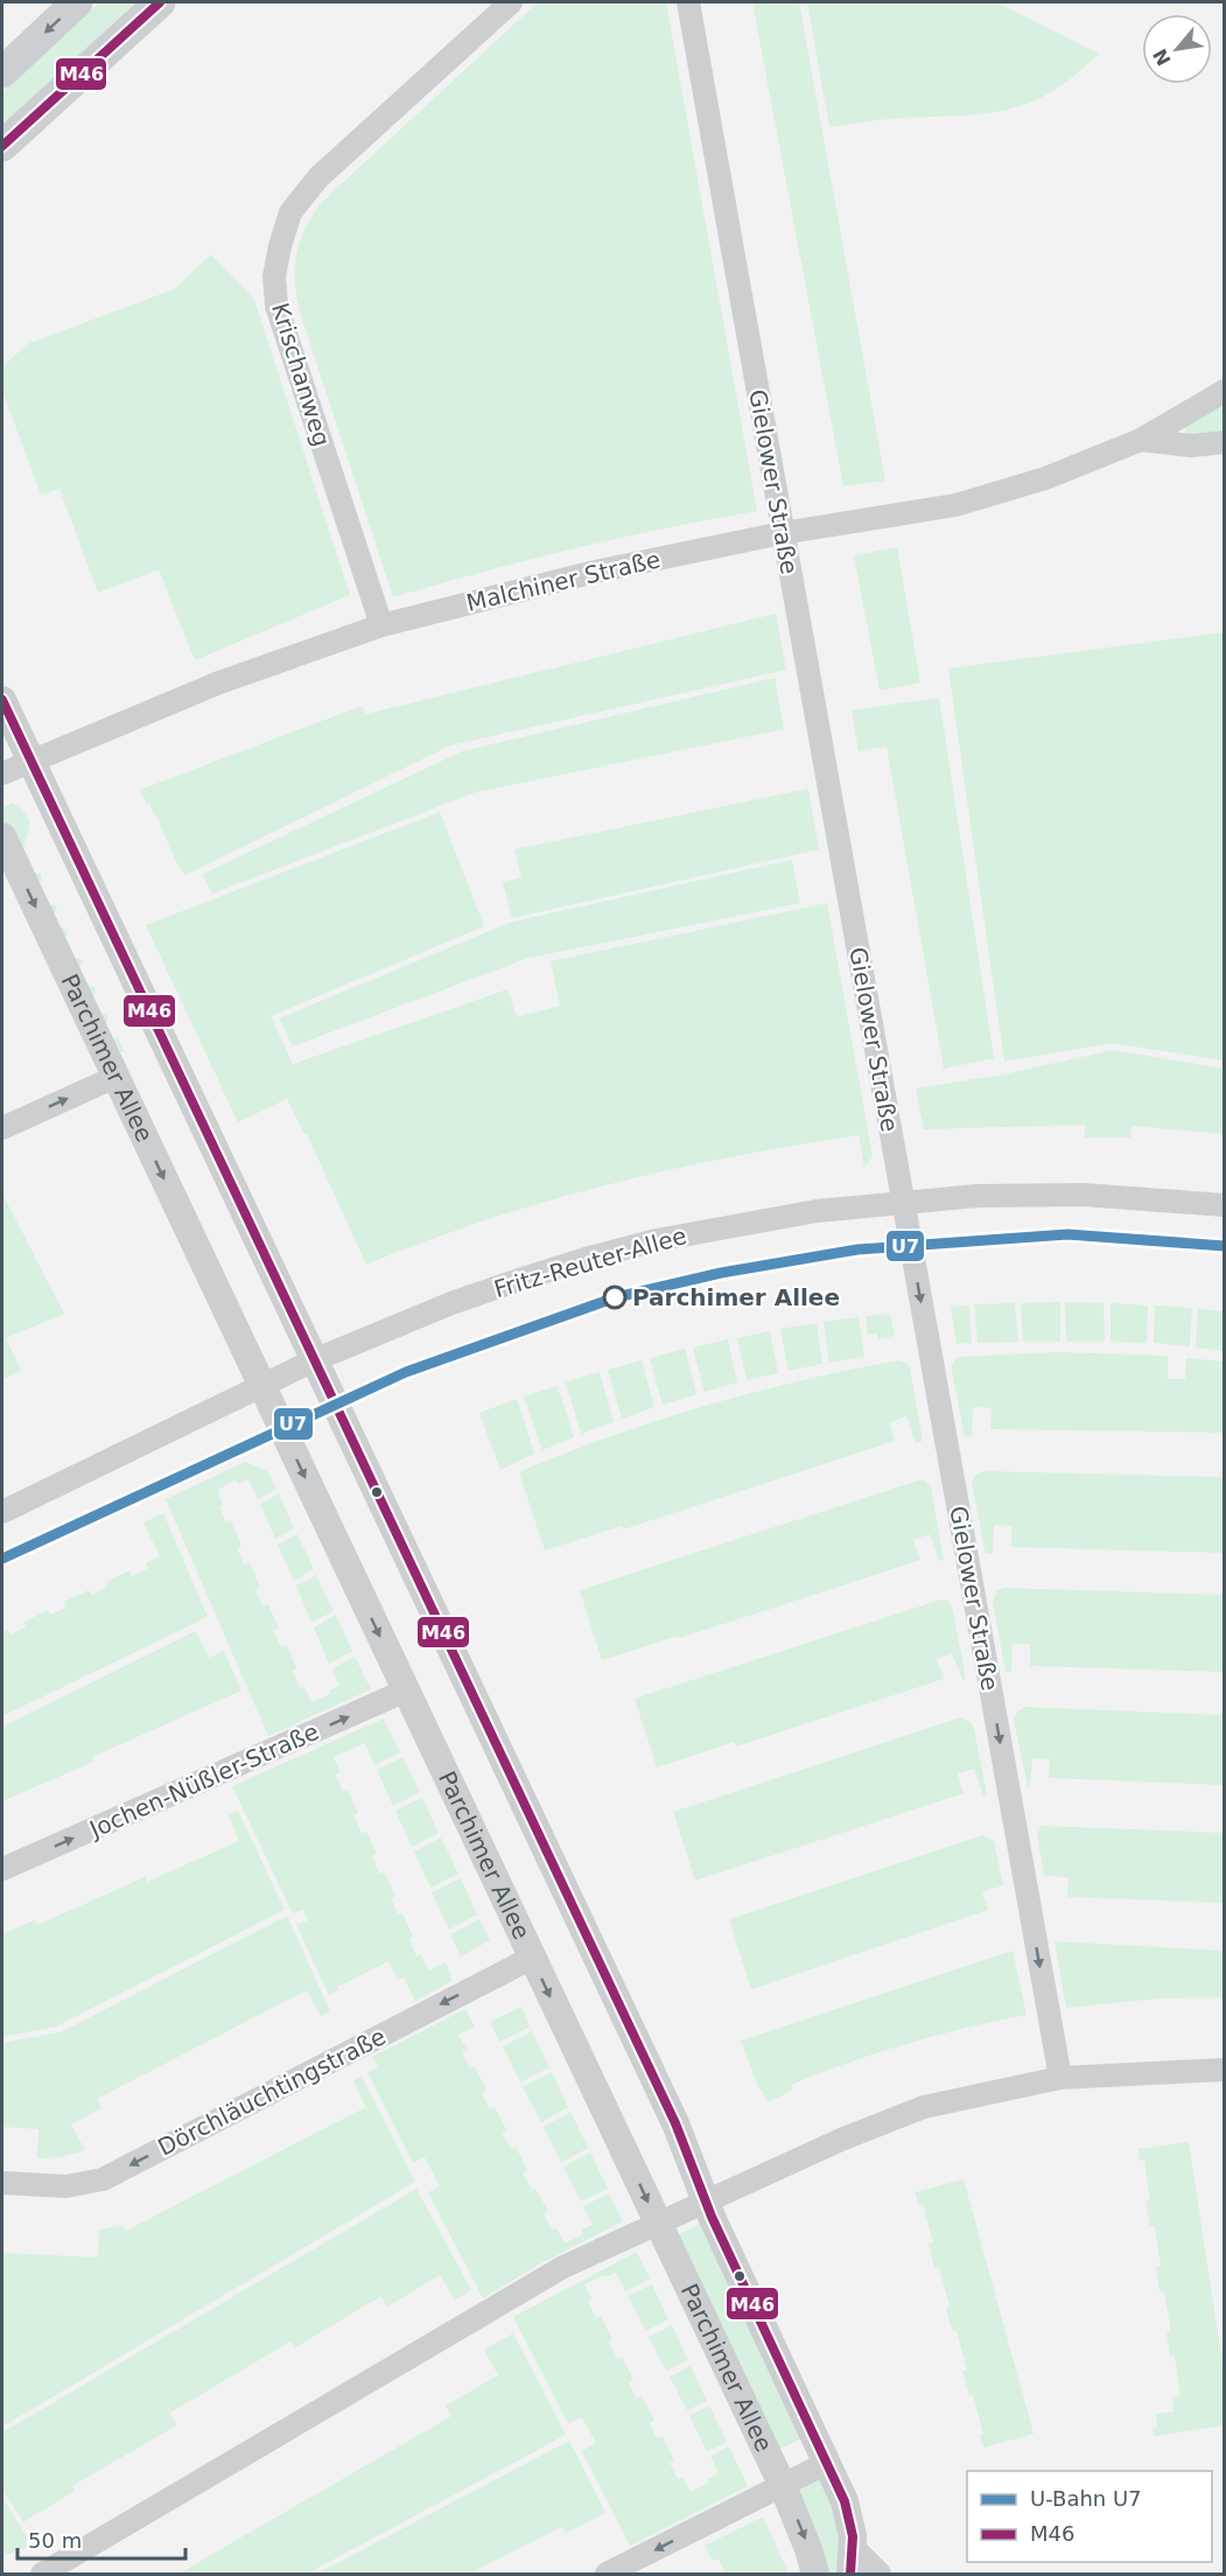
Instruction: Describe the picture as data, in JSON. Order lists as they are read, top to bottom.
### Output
{
  "streets": {
    "street": [
      "Krischanweg",
      "Gielower Straße",
      "Malchiner Straße",
      "Parchimer Allee",
      "Fritz-Reuter-Allee",
      "Jochen-Nüßler-Straße",
      "Dörchläuchtingstraße"
    ]
  },
  "crossings": [
    ["Krischanweg", "Malchiner Straße"],
    ["Gielower Straße", "Malchiner Straße"],
    ["Gielower Straße", "Fritz-Reuter-Allee"],
    ["Parchimer Allee", "Fritz-Reuter-Allee"],
    ["Parchimer Allee", "Jochen-Nüßler-Straße"],
    ["Parchimer Allee", "Dörchläuchtingstraße"]
  ],
  "one_way": ["Gielower Straße", "Jochen-Nüßler-Straße", "Dörchläuchtingstraße"],
  "places": ["Parchimer Allee"],
  "lines": ["transit line M46", "metro line U7"],
  "legend": ["U-Bahn U7", "M46"],
  "scale_bar": "50 m",
  "north": "bottom left"
}
